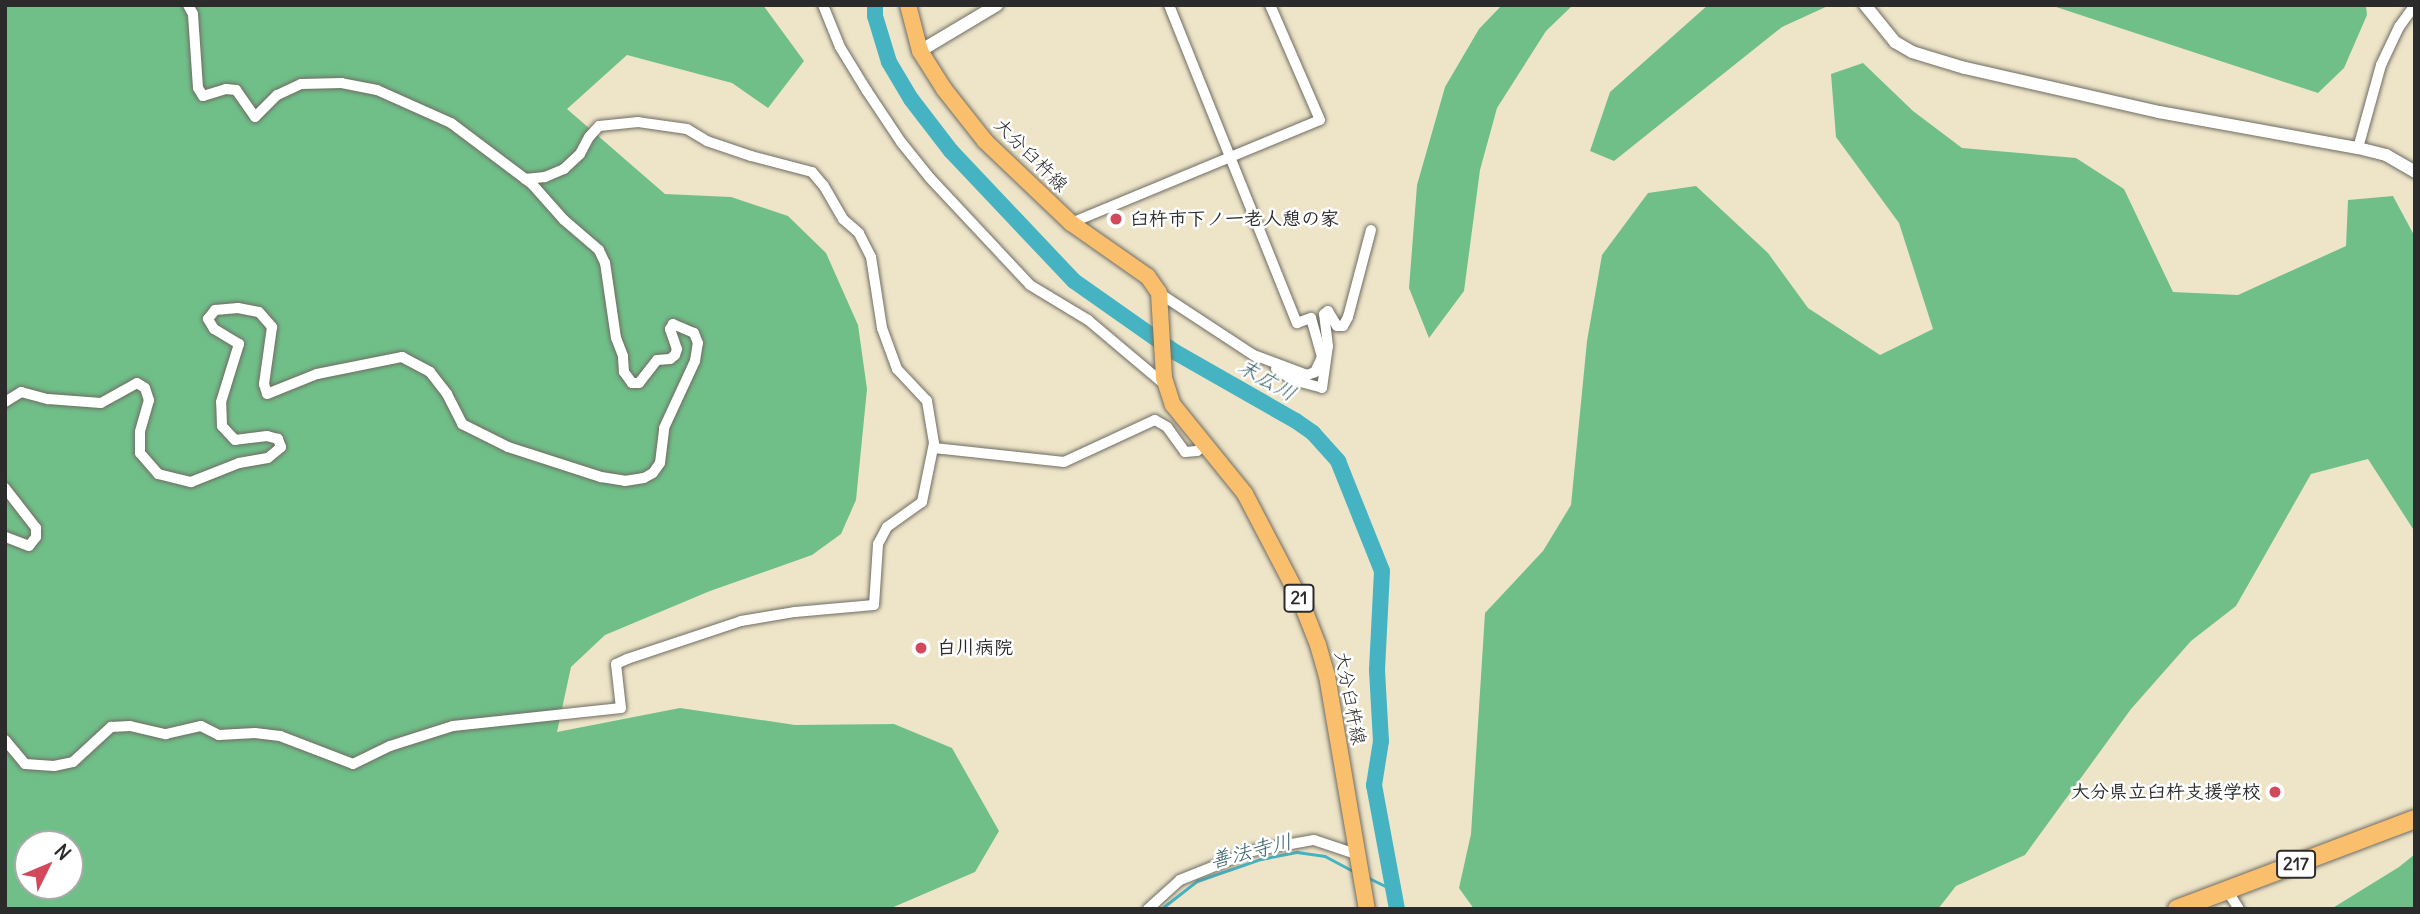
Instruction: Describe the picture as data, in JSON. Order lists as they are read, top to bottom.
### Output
{
  "streets": {
    "highway": ["217"],
    "main road": ["大分臼杵線", "21"]
  },
  "crossings": [
    ["大分臼杵線", "21"]
  ],
  "water": ["末広川", "善法寺川"],
  "places": ["臼杵市下ノ一老人憩の家", "白川病院", "大分県立臼杵支援学校"],
  "north": "top right"
}
